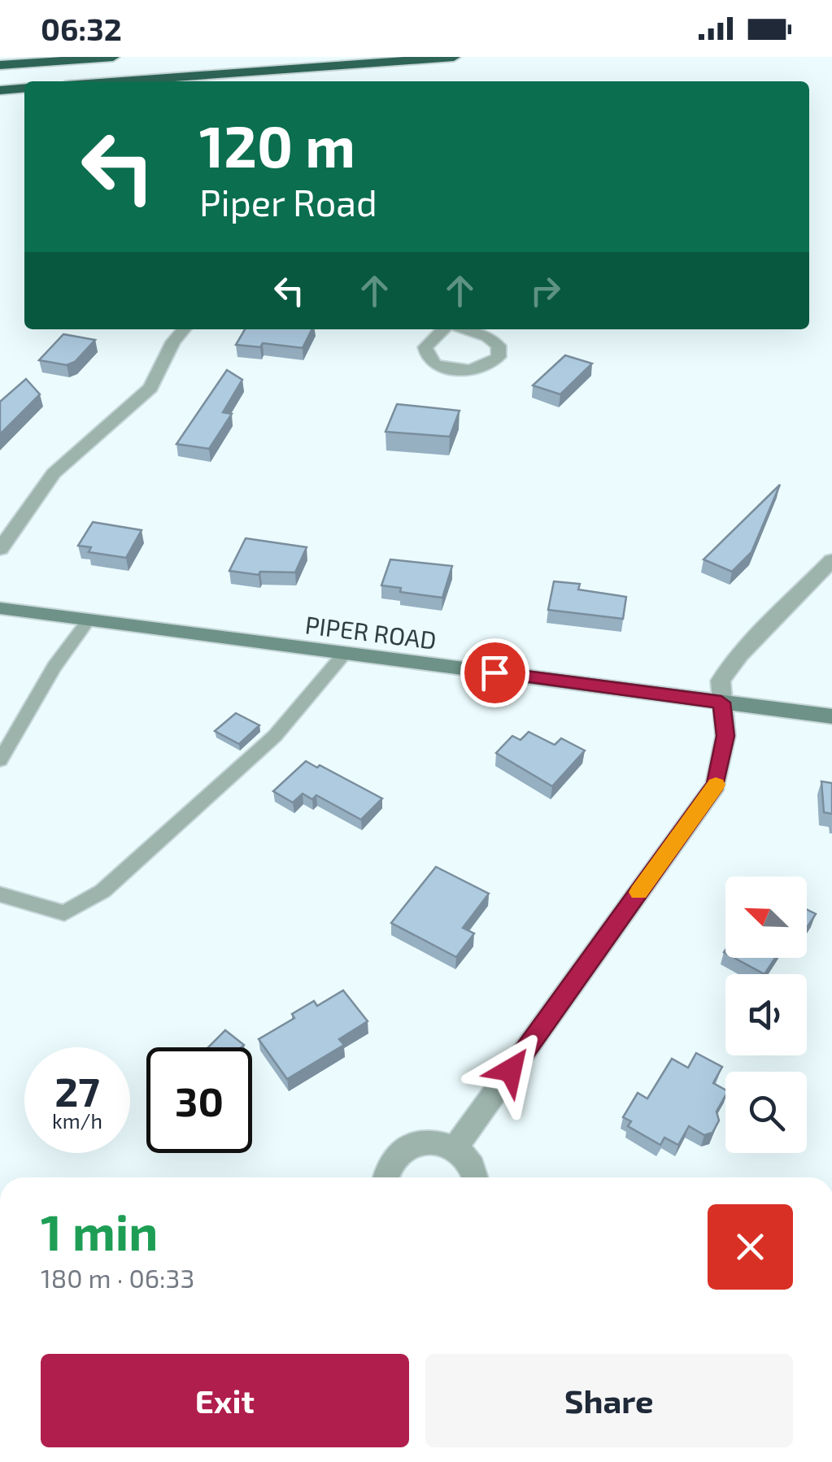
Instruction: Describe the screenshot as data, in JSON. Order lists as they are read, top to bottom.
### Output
{
  "streets": {
    "street": ["PIPER ROAD"]
  },
  "north": "top left",
  "page": {
    "status": "06:32",
    "turn": ["120 m", "Piper Road"],
    "speed": "27 km/h",
    "limit": "30",
    "heading": ["1 min", "180 m · 06:33"],
    "buttons": ["Exit", "Share"]
  }
}
